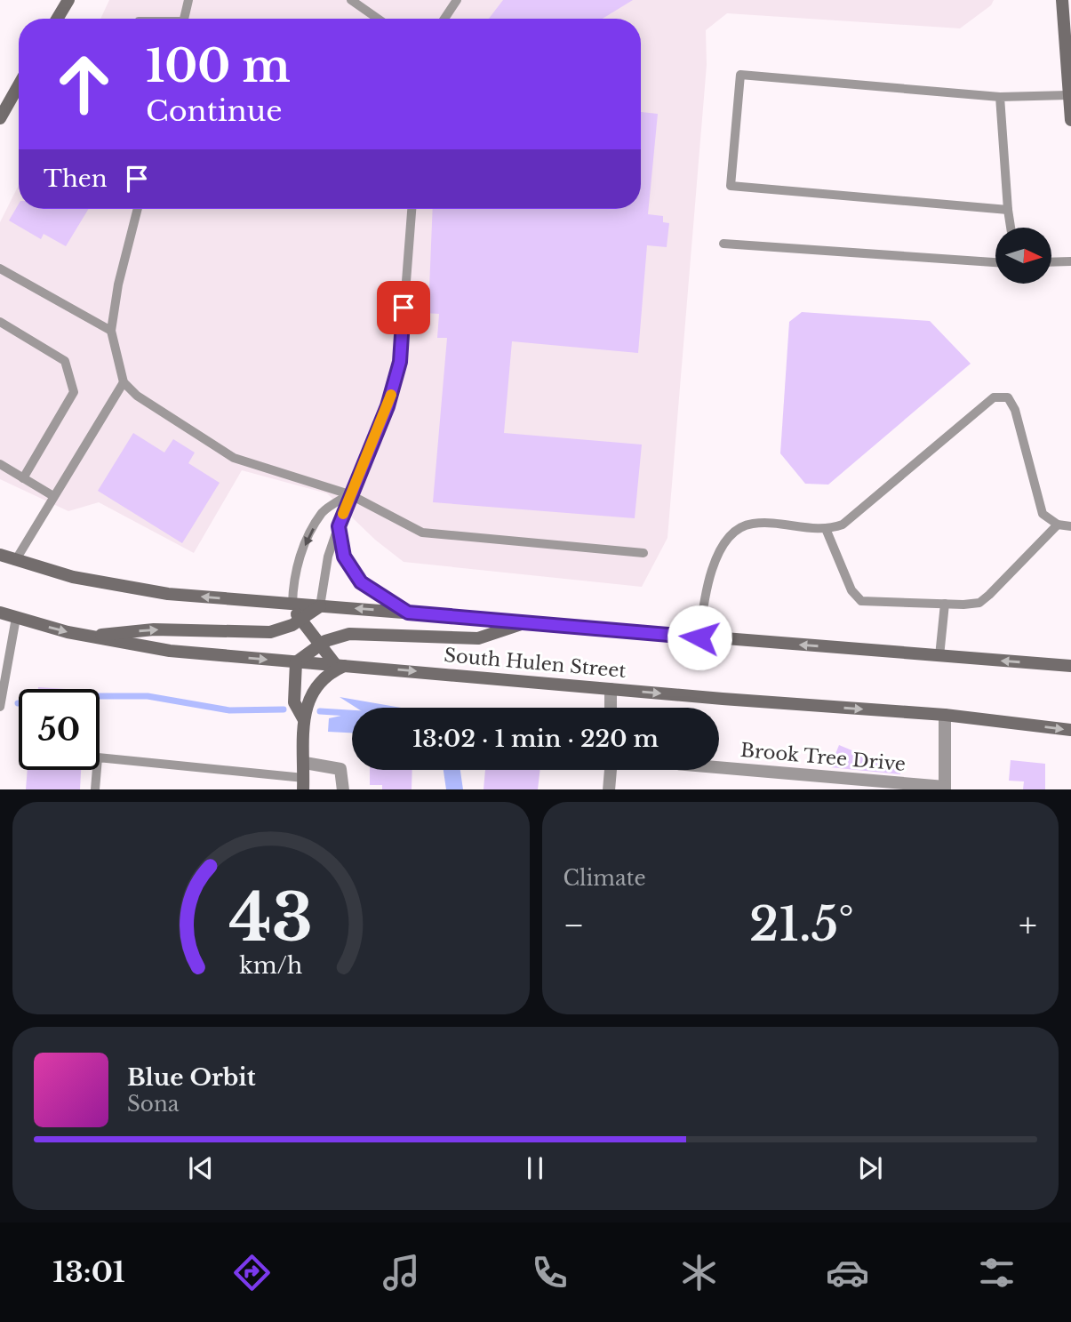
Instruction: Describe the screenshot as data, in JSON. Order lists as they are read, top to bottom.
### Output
{
  "streets": {
    "main road": ["South Hulen Street"],
    "street": ["Brook Tree Drive"]
  },
  "north": "right",
  "page": {
    "turn": ["100 m", "Continue"],
    "then": "Then",
    "limit": "50",
    "trip": "13:02 · 1 min · 220 m",
    "tile": "Climate",
    "heat": ["−", "21.5°", "+"],
    "song": ["Blue Orbit", "Sona"],
    "tabs": "13:01",
    "gauge": ["43", "km/h"]
  }
}
